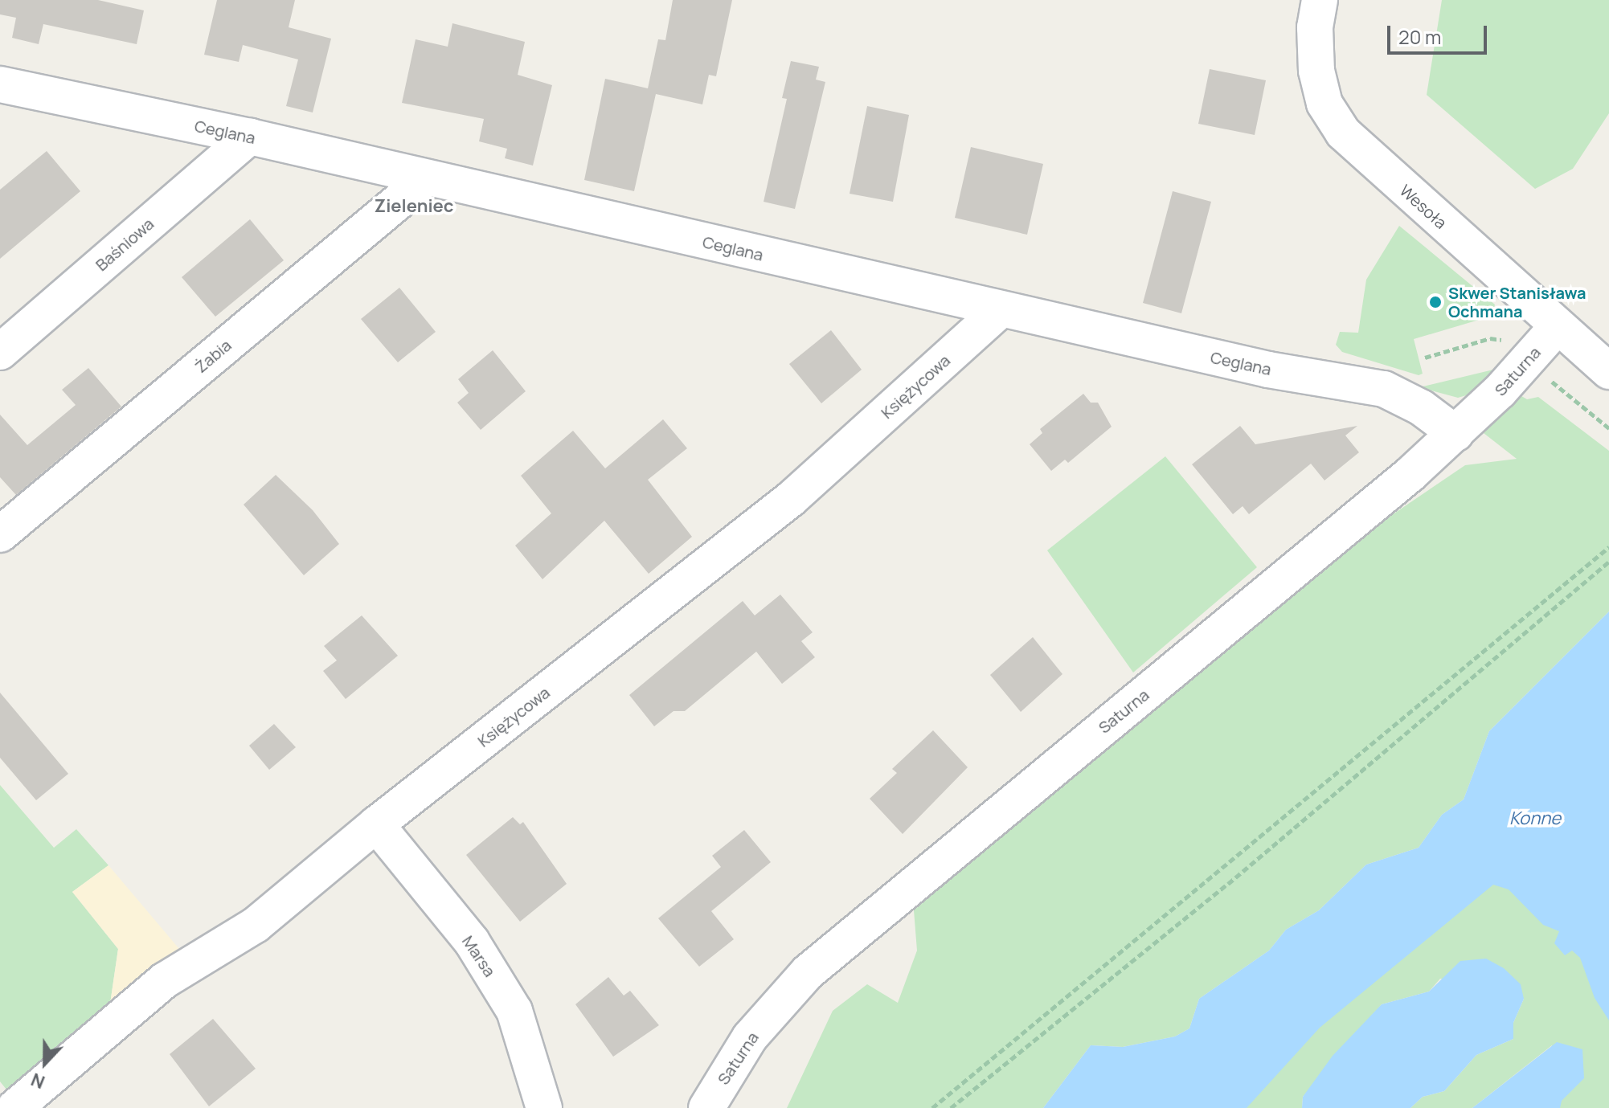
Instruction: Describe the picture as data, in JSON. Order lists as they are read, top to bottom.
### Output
{
  "streets": {
    "street": [
      "Ceglana",
      "Wesoła",
      "Baśniowa",
      "Żabia",
      "Saturna",
      "Księżycowa",
      "Marsa"
    ]
  },
  "crossings": [
    ["Ceglana", "Baśniowa"],
    ["Ceglana", "Żabia"],
    ["Ceglana", "Saturna"],
    ["Ceglana", "Księżycowa"],
    ["Wesoła", "Saturna"],
    ["Księżycowa", "Marsa"]
  ],
  "districts": ["Zieleniec"],
  "water": ["Konne"],
  "places": ["Skwer Stanisława Ochmana"],
  "scale_bar": "20 m",
  "north": "bottom"
}
